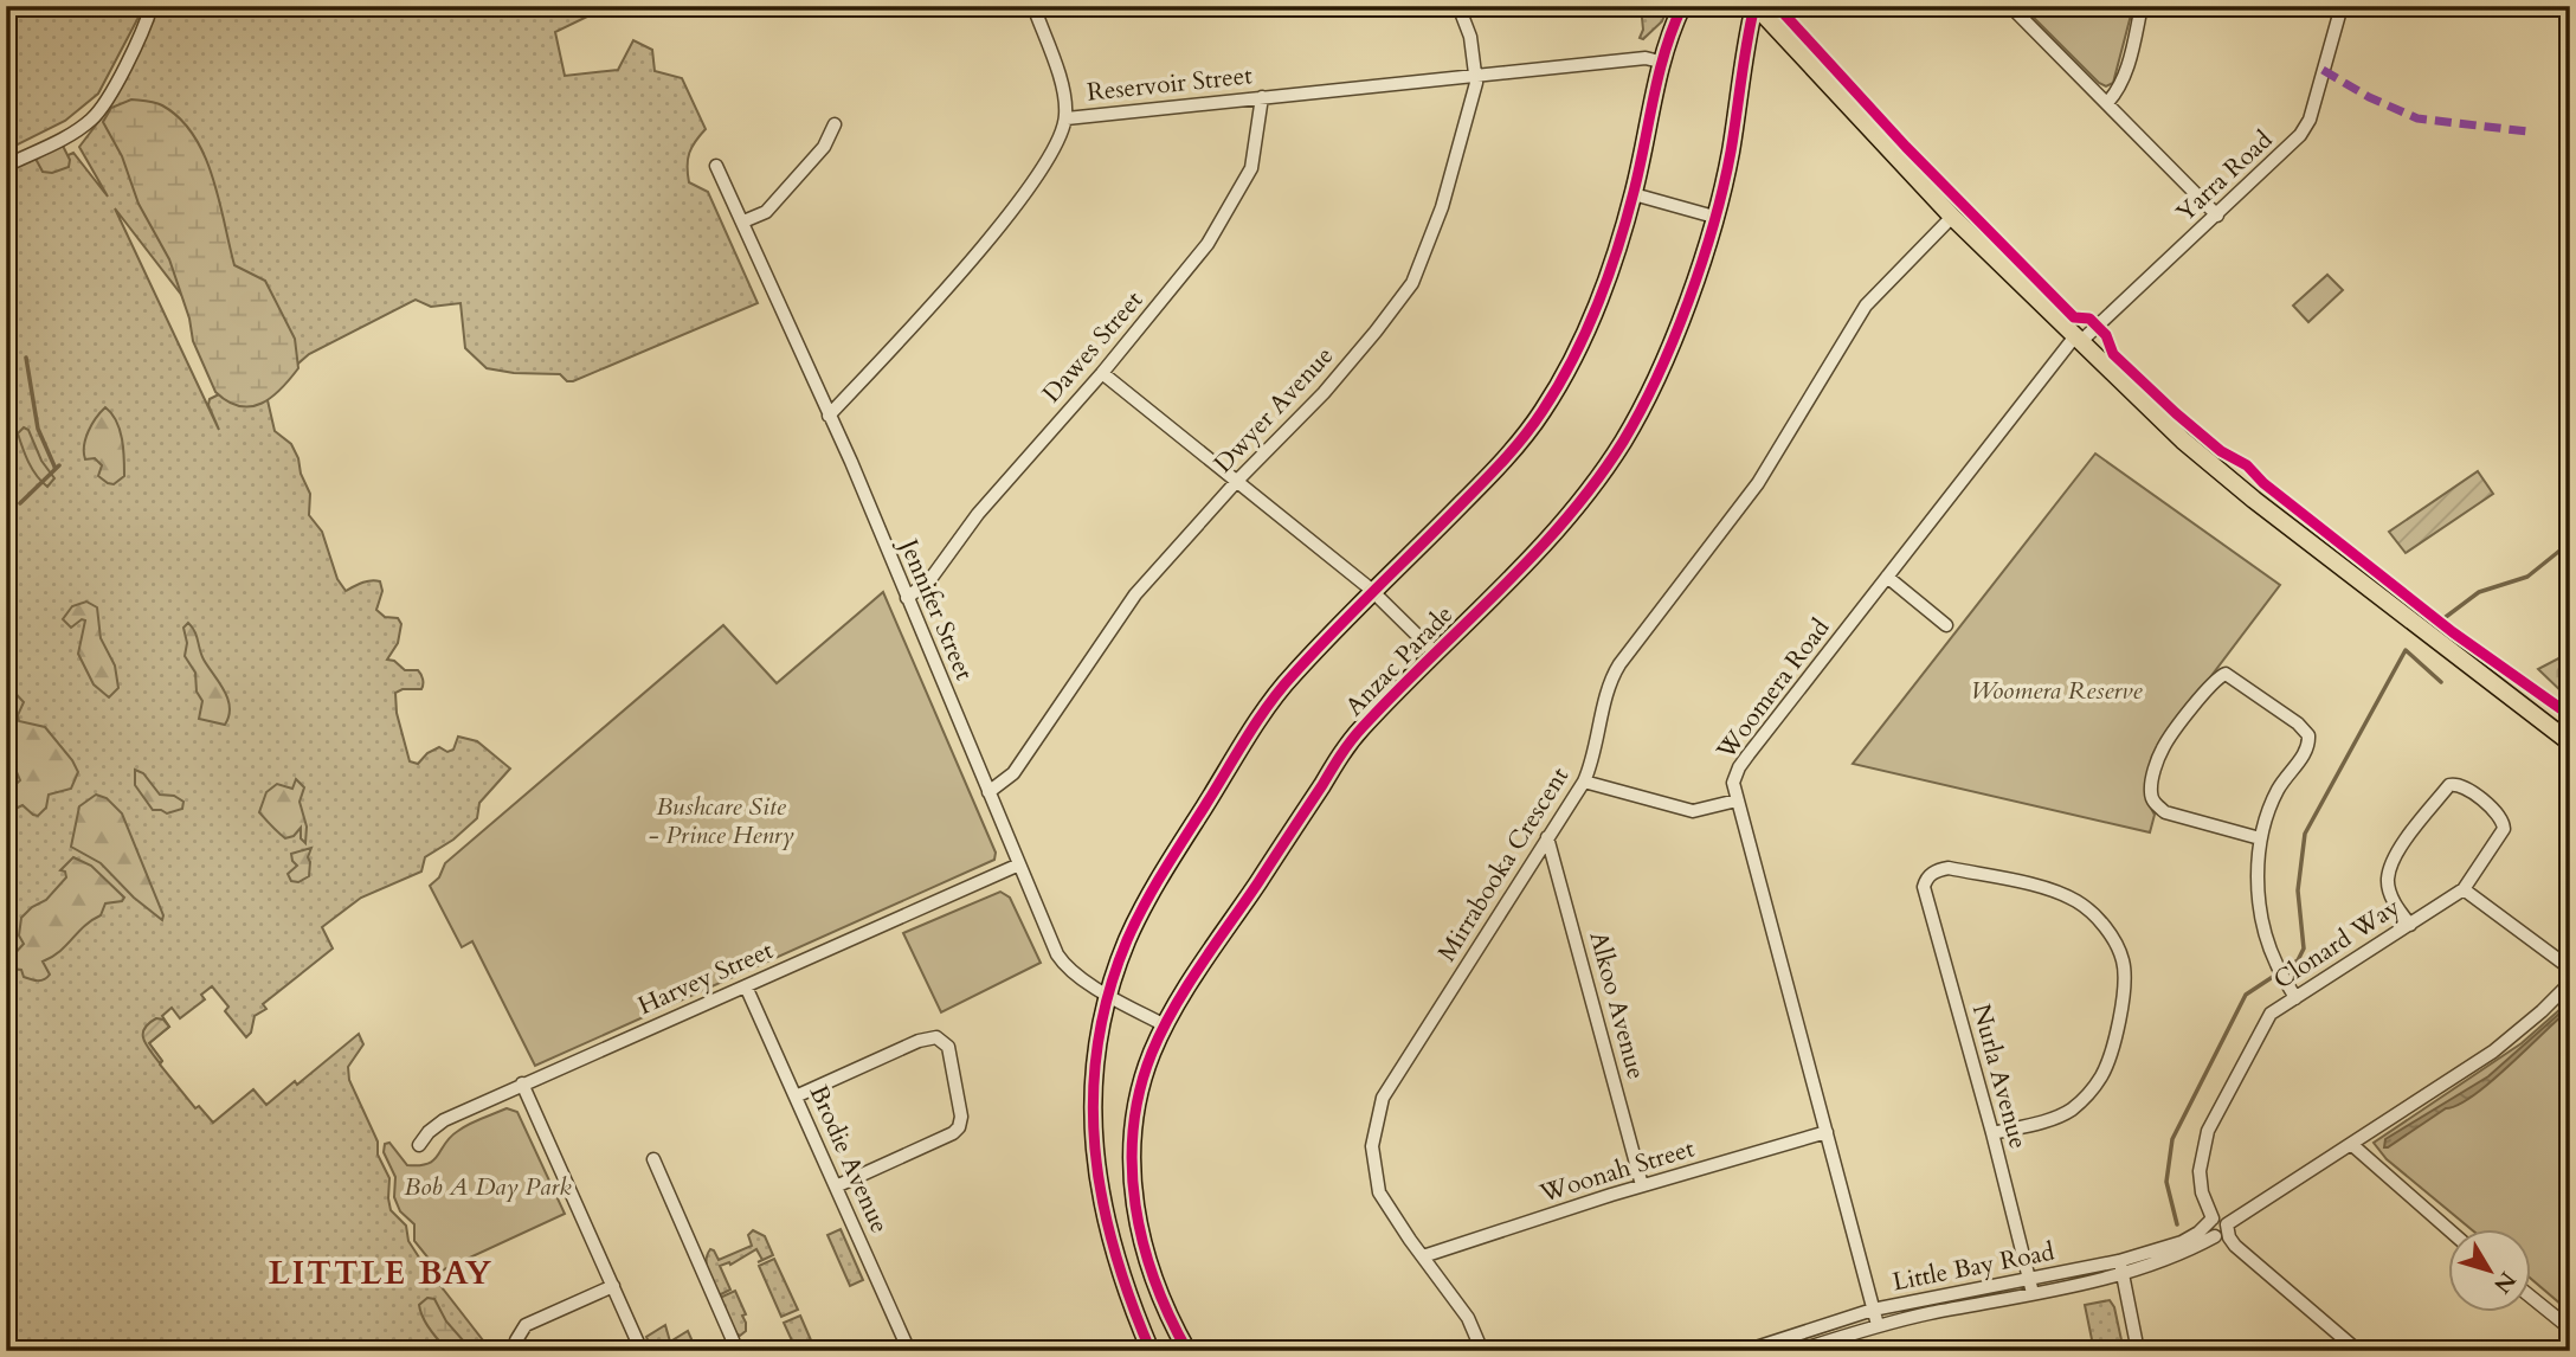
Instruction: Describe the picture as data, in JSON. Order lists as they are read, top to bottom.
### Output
{
  "streets": {
    "main road": ["Anzac Parade"],
    "street": [
      "Reservoir Street",
      "Yarra Road",
      "Dawes Street",
      "Dwyer Avenue",
      "Jennifer Street",
      "Woomera Road",
      "Mirrabooka Crescent",
      "Clonard Way",
      "Harvey Street",
      "Alkoo Avenue",
      "Nurla Avenue",
      "Brodie Avenue",
      "Woonah Street",
      "Little Bay Road"
    ]
  },
  "crossings": [
    ["Reservoir Street", "Dawes Street"],
    ["Reservoir Street", "Dwyer Avenue"],
    ["Reservoir Street", "Jennifer Street"],
    ["Yarra Road", "Woomera Road"],
    ["Dawes Street", "Jennifer Street"],
    ["Dwyer Avenue", "Jennifer Street"],
    ["Jennifer Street", "Anzac Parade"],
    ["Jennifer Street", "Harvey Street"],
    ["Woomera Road", "Woonah Street"],
    ["Woomera Road", "Little Bay Road"],
    ["Mirrabooka Crescent", "Alkoo Avenue"],
    ["Mirrabooka Crescent", "Woonah Street"],
    ["Clonard Way", "Little Bay Road"],
    ["Harvey Street", "Brodie Avenue"],
    ["Alkoo Avenue", "Woonah Street"],
    ["Nurla Avenue", "Little Bay Road"]
  ],
  "districts": ["LITTLE BAY"],
  "parks": ["Woomera Reserve", "Bushcare Site - Prince Henry", "Bob A Day Park"],
  "north": "bottom right"
}
